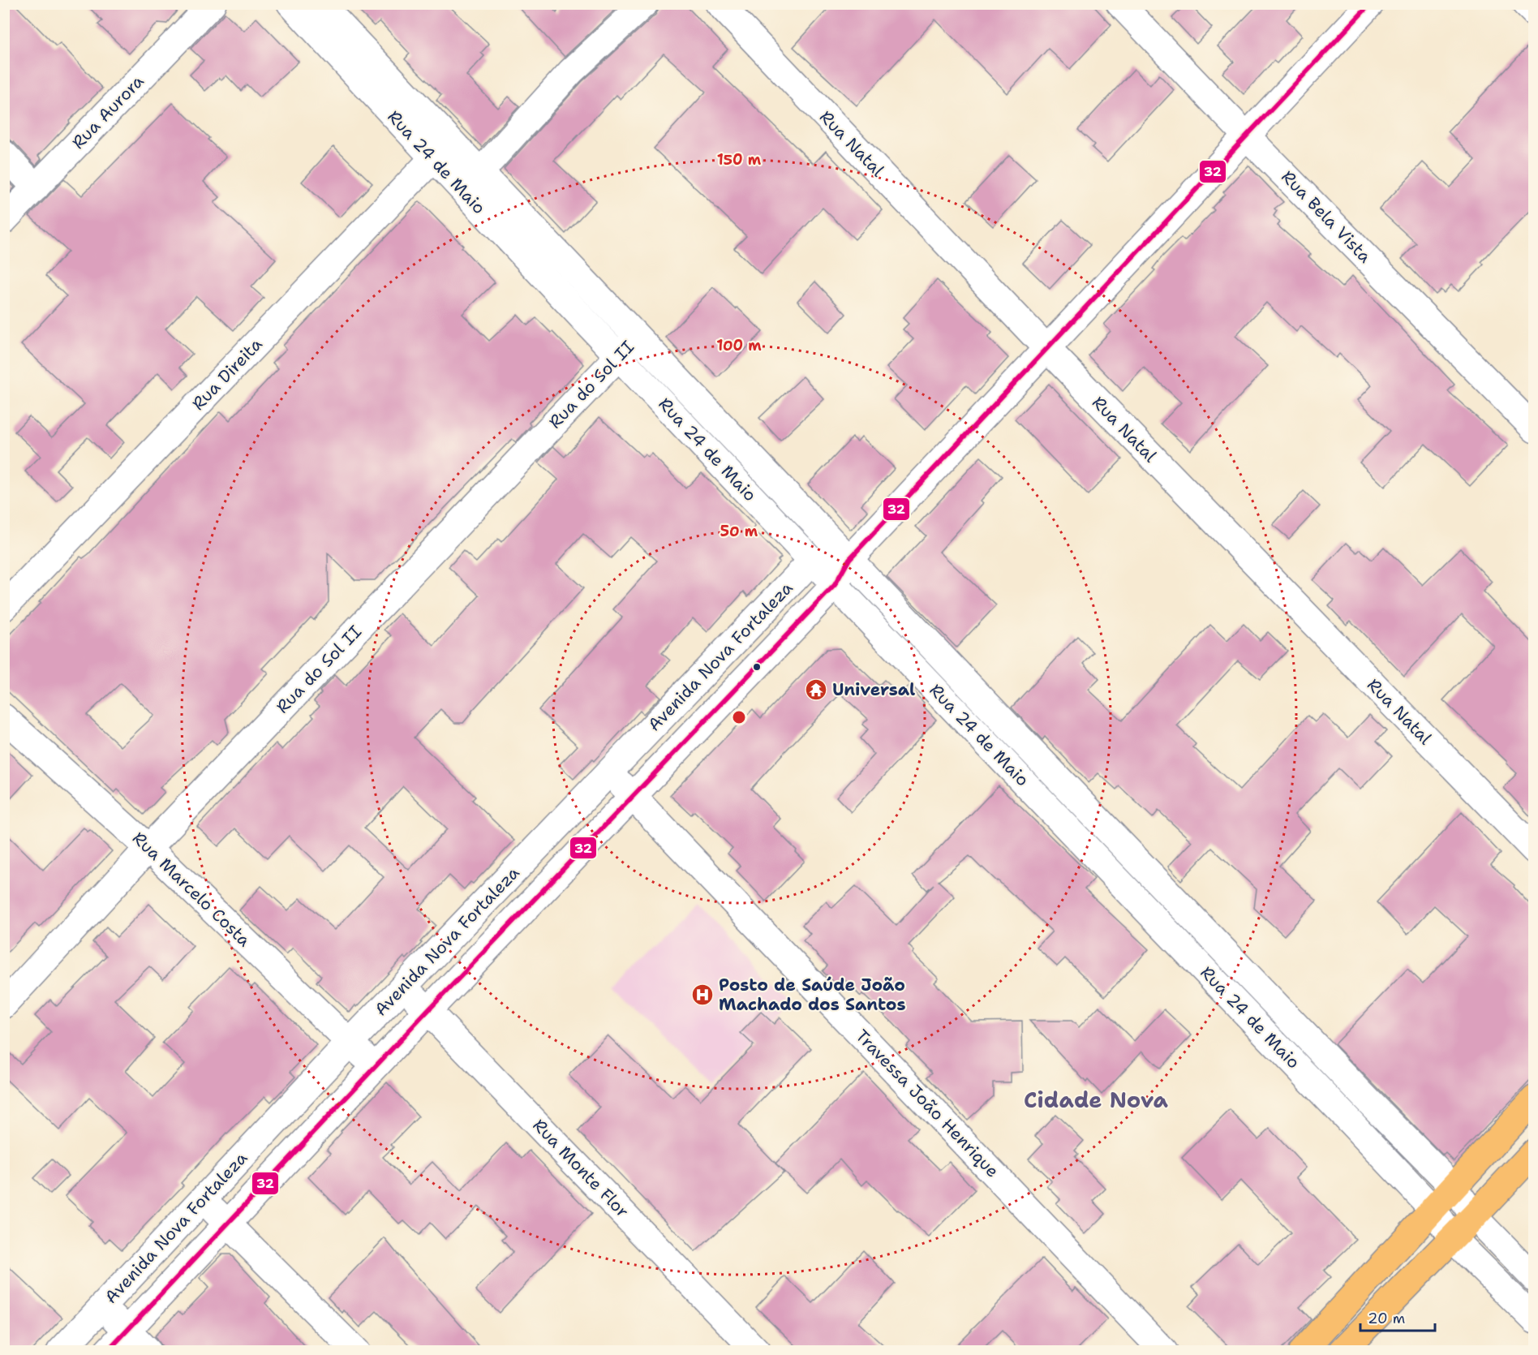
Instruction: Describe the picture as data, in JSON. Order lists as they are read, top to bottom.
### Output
{
  "streets": {
    "street": [
      "Rua Aurora",
      "Rua Natal",
      "Rua 24 de Maio",
      "Rua Bela Vista",
      "Rua Direita",
      "Rua do Sol II",
      "Avenida Nova Fortaleza",
      "Rua Marcelo Costa",
      "Travessa João Henrique",
      "Rua Monte Flor"
    ]
  },
  "crossings": [
    ["Rua Natal", "Avenida Nova Fortaleza"],
    ["Rua 24 de Maio", "Rua Direita"],
    ["Rua 24 de Maio", "Rua do Sol II"],
    ["Rua 24 de Maio", "Avenida Nova Fortaleza"],
    ["Rua Bela Vista", "Avenida Nova Fortaleza"],
    ["Rua do Sol II", "Rua Marcelo Costa"],
    ["Avenida Nova Fortaleza", "Rua Marcelo Costa"],
    ["Avenida Nova Fortaleza", "Travessa João Henrique"],
    ["Avenida Nova Fortaleza", "Rua Monte Flor"]
  ],
  "districts": ["Cidade Nova"],
  "places": {
    "temple": ["Universal"],
    "hospital": ["Posto de Saúde João Machado dos Santos"]
  },
  "lines": ["transit line 32"],
  "scale_bar": "20 m",
  "rings": ["150 m", "100 m", "50 m"]
}
